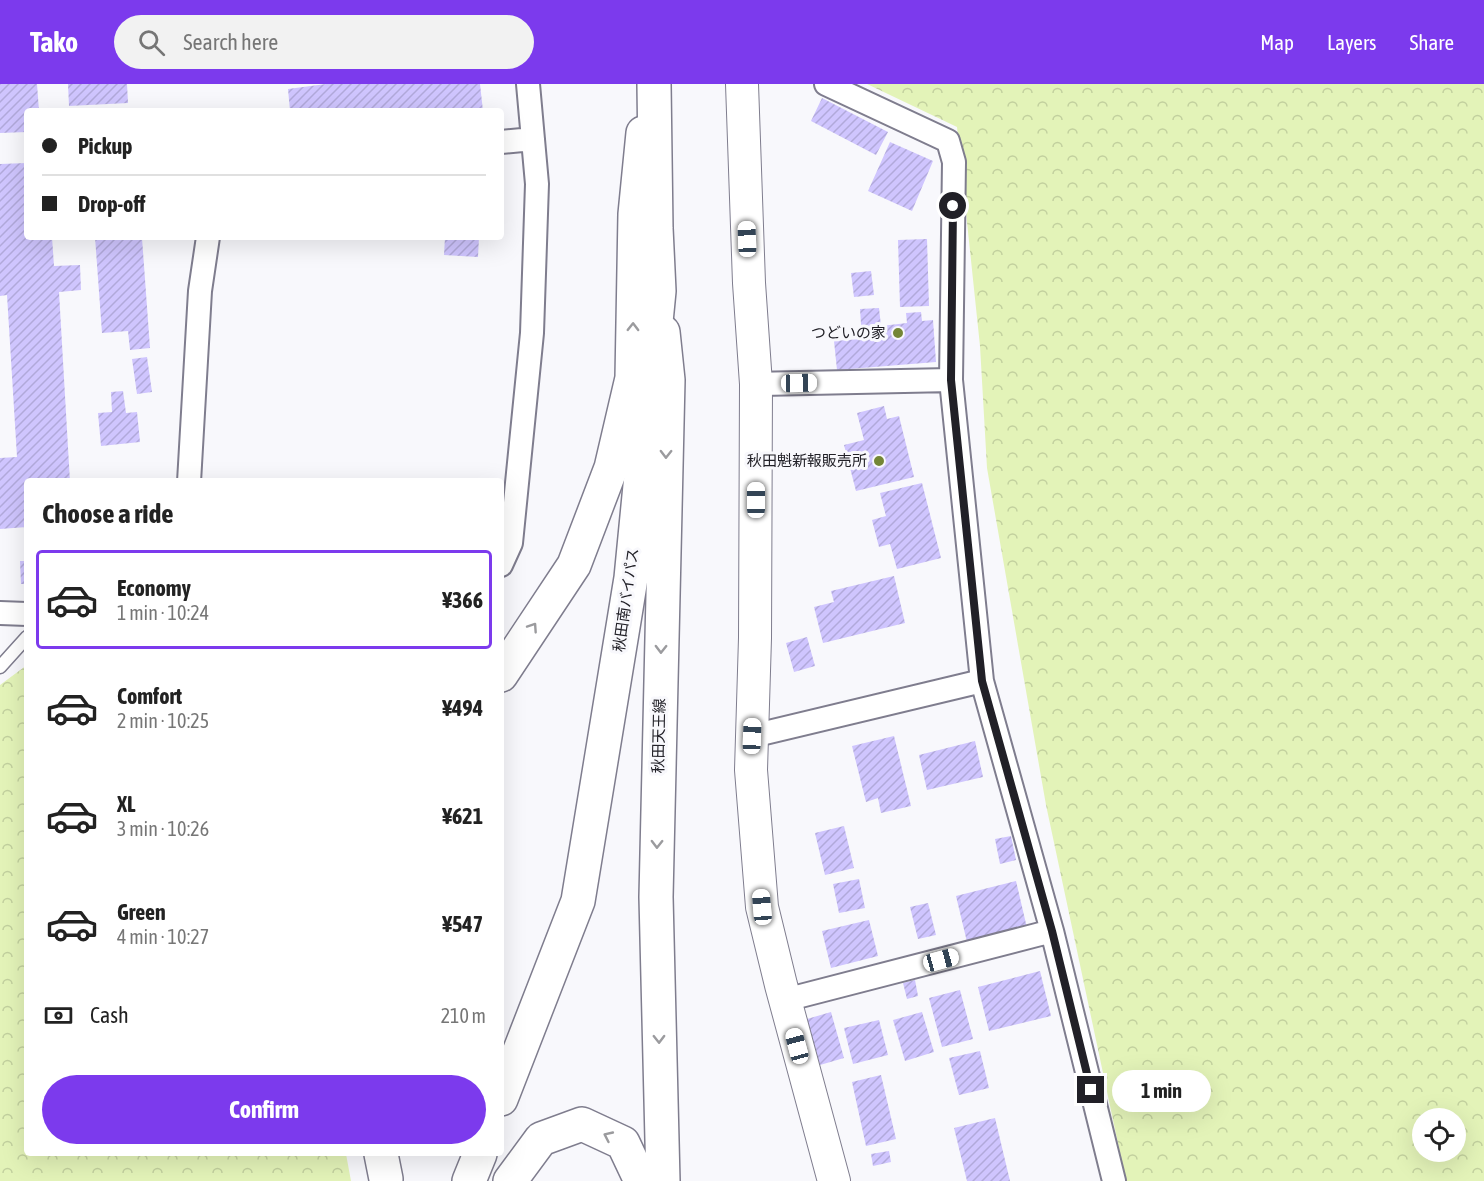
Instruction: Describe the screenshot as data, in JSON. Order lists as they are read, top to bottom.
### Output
{
  "streets": {
    "main road": ["秋田南バイパス", "秋田天王線"]
  },
  "crossings": [
    ["秋田南バイパス", "秋田天王線"]
  ],
  "places": ["つどいの家", "秋田魁新報販売所"],
  "page": {
    "header": "Tako",
    "search": "Search here",
    "nav": ["Map", "Layers", "Share"],
    "banner": ["Pickup", "Drop-off"],
    "heading": "Choose a ride",
    "list": [
      {
        "name": "Economy",
        "note": "1 min · 10:24",
        "value": "¥366"
      },
      {
        "name": "Comfort",
        "note": "2 min · 10:25",
        "value": "¥494"
      },
      {
        "name": "XL",
        "note": "3 min · 10:26",
        "value": "¥621"
      },
      {
        "name": "Green",
        "note": "4 min · 10:27",
        "value": "¥547"
      }
    ],
    "pay": ["Cash", "210 m"],
    "buttons": "Confirm",
    "bubble": "1 min"
  }
}
